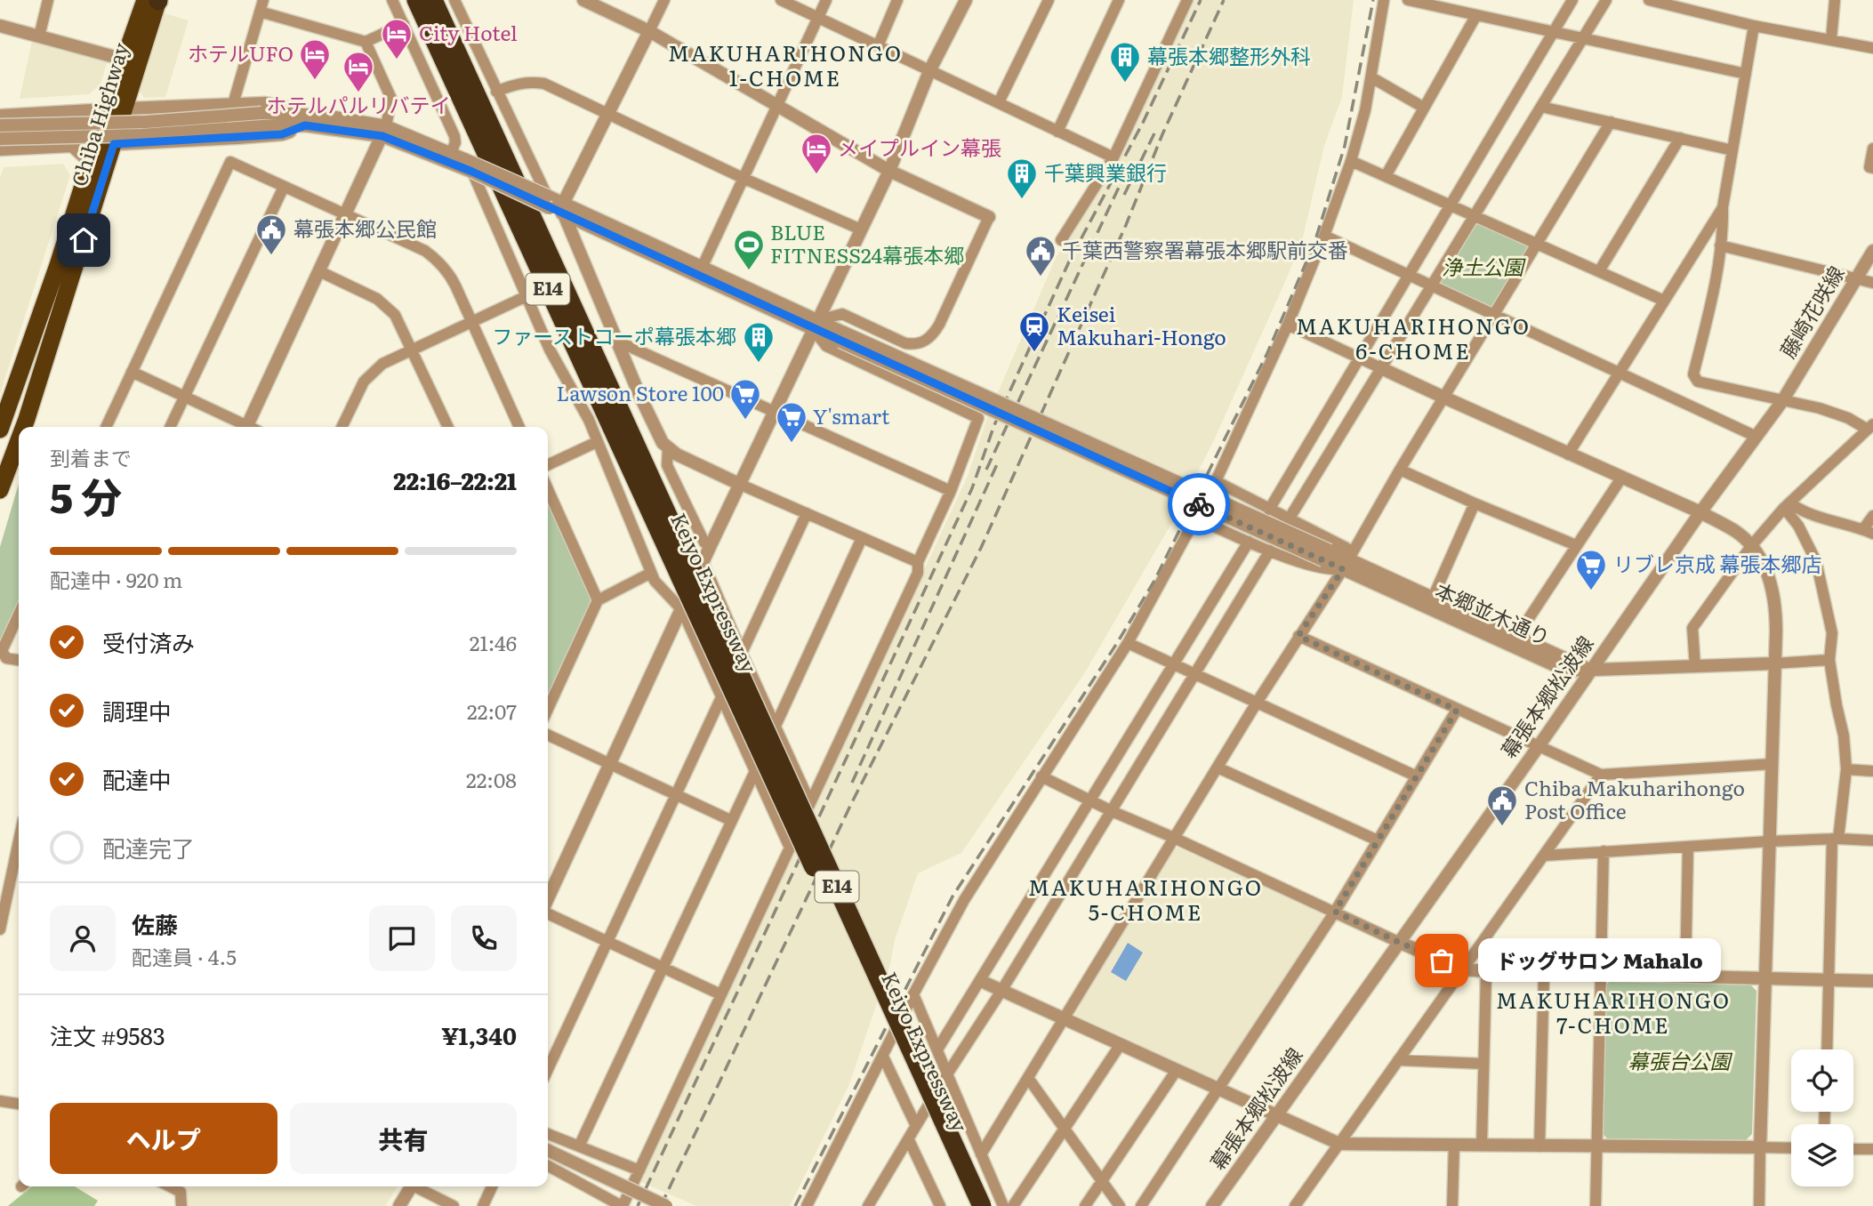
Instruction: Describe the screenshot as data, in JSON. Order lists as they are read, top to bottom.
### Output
{
  "streets": {
    "highway": ["Chiba Highway", "E14", "Keiyo Expressway"],
    "street": ["藤崎花咲線", "本郷並木通り", "幕張本郷松波線"]
  },
  "crossings": [
    ["藤崎花咲線", "幕張本郷松波線"],
    ["本郷並木通り", "幕張本郷松波線"]
  ],
  "districts": [
    "MAKUHARIHONGO 1-CHOME",
    "MAKUHARIHONGO 6-CHOME",
    "MAKUHARIHONGO 5-CHOME",
    "MAKUHARIHONGO 7-CHOME"
  ],
  "parks": ["浄土公園", "幕張台公園"],
  "places": {
    "hotel": [
      "City Hotel",
      "ホテルUFO",
      "ホテルパルリバテイ",
      "メイプルイン幕張"
    ],
    "building": ["幕張本郷整形外科", "千葉興業銀行", "ファーストコーポ幕張本郷"],
    "public building": ["幕張本郷公民館", "千葉西警察署幕張本郷駅前交番", "Chiba Makuharihongo Post Office"],
    "sports": ["BLUE FITNESS24幕張本郷"],
    "station": ["Keisei Makuhari-Hongo"],
    "supermarket": ["Lawson Store 100", "Y'smart", "リブレ京成 幕張本郷店"],
    "other": ["ドッグサロン Mahalo"]
  },
  "page": {
    "heading": ["5 分", "到着まで", "22:16–22:21"],
    "panel": [
      "佐藤",
      "配達員 · 4.5",
      "注文 #9583",
      "¥1,340"
    ],
    "bar": "配達中 · 920 m",
    "list": [
      ["受付済み", "21:46"],
      ["調理中", "22:07"],
      ["配達中", "22:08"],
      "配達完了"
    ],
    "bubble": "ドッグサロン Mahalo",
    "buttons": ["ヘルプ", "共有"]
  }
}
